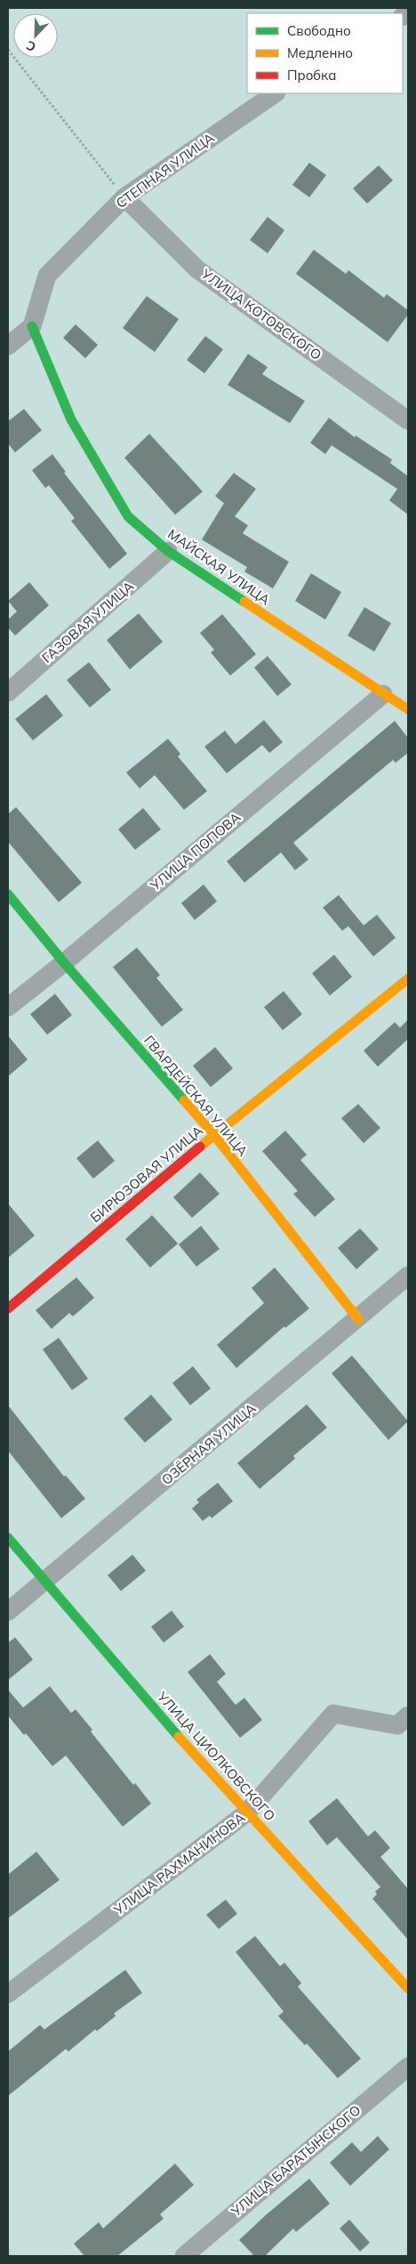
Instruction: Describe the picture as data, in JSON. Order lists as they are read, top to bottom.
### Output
{
  "streets": {
    "street": [
      "СТЕПНАЯ УЛИЦА",
      "УЛИЦА КОТОВСКОГО",
      "МАЙСКАЯ УЛИЦА",
      "ГАЗОВАЯ УЛИЦА",
      "УЛИЦА ПОПОВА",
      "ГВАРДЕЙСКАЯ УЛИЦА",
      "БИРЮЗОВАЯ УЛИЦА",
      "ОЗЁРНАЯ УЛИЦА",
      "УЛИЦА ЦИОЛКОВСКОГО",
      "УЛИЦА РАХМАНИНОВА",
      "УЛИЦА БАРАТЫНСКОГО"
    ]
  },
  "crossings": [
    ["СТЕПНАЯ УЛИЦА", "УЛИЦА КОТОВСКОГО"],
    ["СТЕПНАЯ УЛИЦА", "МАЙСКАЯ УЛИЦА"],
    ["МАЙСКАЯ УЛИЦА", "ГАЗОВАЯ УЛИЦА"],
    ["МАЙСКАЯ УЛИЦА", "УЛИЦА ПОПОВА"],
    ["УЛИЦА ПОПОВА", "ГВАРДЕЙСКАЯ УЛИЦА"],
    ["ГВАРДЕЙСКАЯ УЛИЦА", "БИРЮЗОВАЯ УЛИЦА"],
    ["ГВАРДЕЙСКАЯ УЛИЦА", "ОЗЁРНАЯ УЛИЦА"],
    ["ОЗЁРНАЯ УЛИЦА", "УЛИЦА ЦИОЛКОВСКОГО"],
    ["УЛИЦА ЦИОЛКОВСКОГО", "УЛИЦА РАХМАНИНОВА"]
  ],
  "legend": ["Свободно", "Медленно", "Пробка"],
  "north": "bottom left"
}
